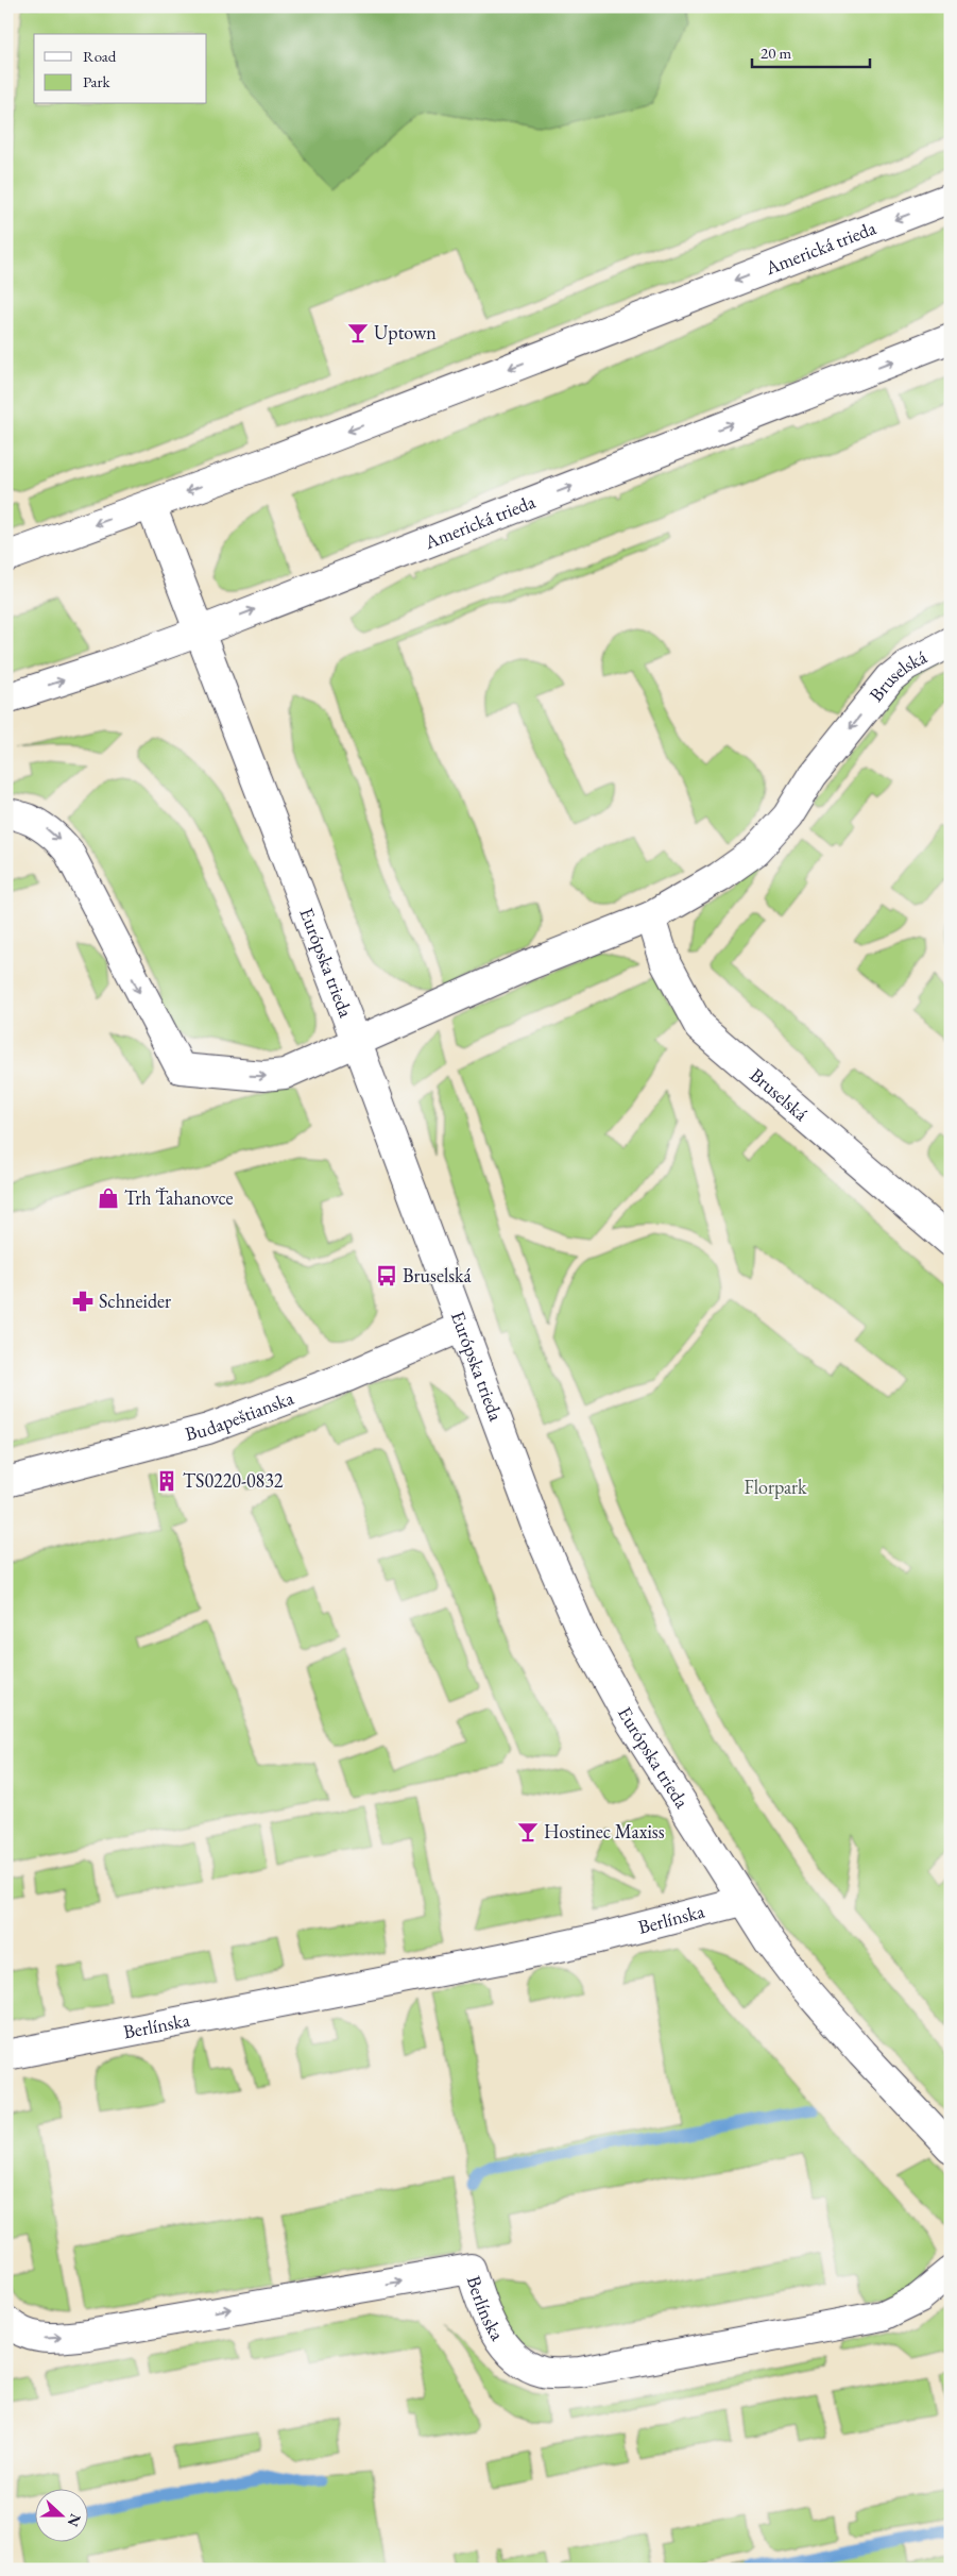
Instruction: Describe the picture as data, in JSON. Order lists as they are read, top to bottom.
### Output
{
  "streets": {
    "street": [
      "Americká trieda",
      "Bruselská",
      "Európska trieda",
      "Budapeštianska",
      "Berlínska"
    ]
  },
  "crossings": [
    ["Americká trieda", "Európska trieda"],
    ["Bruselská", "Európska trieda"],
    ["Európska trieda", "Budapeštianska"],
    ["Európska trieda", "Berlínska"]
  ],
  "one_way": ["Berlínska"],
  "parks": ["Florpark"],
  "places": {
    "bar": ["Uptown", "Hostinec Maxiss"],
    "shop": ["Trh Ťahanovce"],
    "bus stop": ["Bruselská"],
    "pharmacy": ["Schneider"],
    "building": ["TS0220-0832"]
  },
  "legend": ["Road", "Park"],
  "scale_bar": "20 m",
  "north": "right"
}
